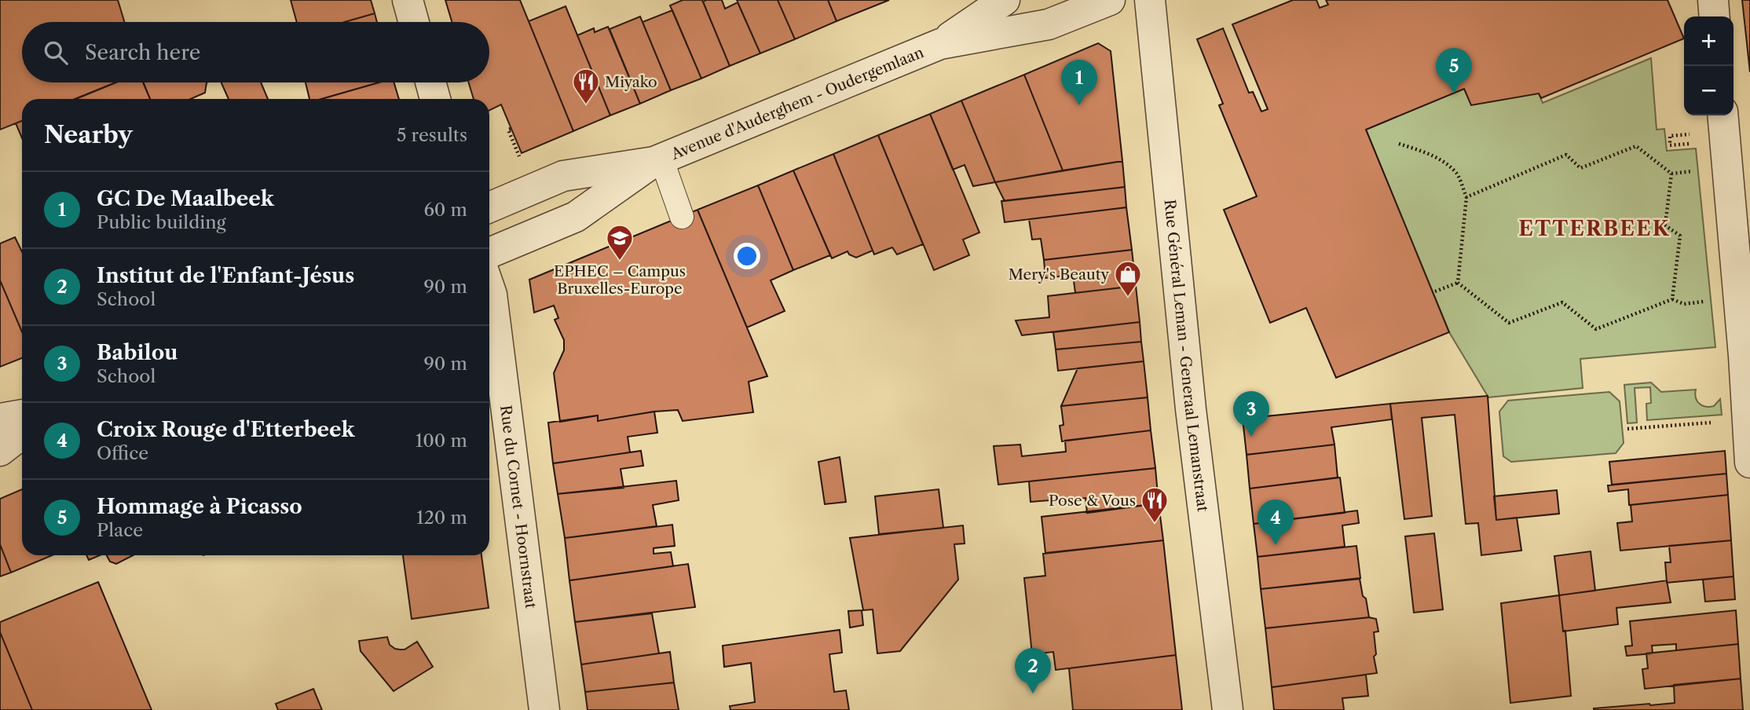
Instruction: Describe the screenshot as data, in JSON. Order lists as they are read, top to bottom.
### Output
{
  "streets": {
    "street": ["Avenue d'Auderghem - Oudergemlaan", "Rue Général Leman - Generaal Lemanstraat", "Rue du Cornet - Hoornstraat"]
  },
  "districts": ["ETTERBEEK"],
  "places": {
    "restaurant": ["Miyako", "Pose & Vous"],
    "school or university": ["EPHEC – Campus Bruxelles-Europe"],
    "shop": ["Mery's Beauty"]
  },
  "page": {
    "map_buttons": ["+", "−"],
    "search": "Search here",
    "pins": [
      "5",
      "1",
      "3",
      "4",
      "2"
    ],
    "heading": ["Nearby", "5 results"],
    "list": [
      {
        "mark": "1",
        "name": "GC De Maalbeek",
        "note": "Public building",
        "value": "60 m"
      },
      {
        "mark": "2",
        "name": "Institut de l'Enfant-Jésus",
        "note": "School",
        "value": "90 m"
      },
      {
        "mark": "3",
        "name": "Babilou",
        "note": "School",
        "value": "90 m"
      },
      {
        "mark": "4",
        "name": "Croix Rouge d'Etterbeek",
        "note": "Office",
        "value": "100 m"
      },
      {
        "mark": "5",
        "name": "Hommage à Picasso",
        "note": "Place",
        "value": "120 m"
      }
    ]
  }
}
